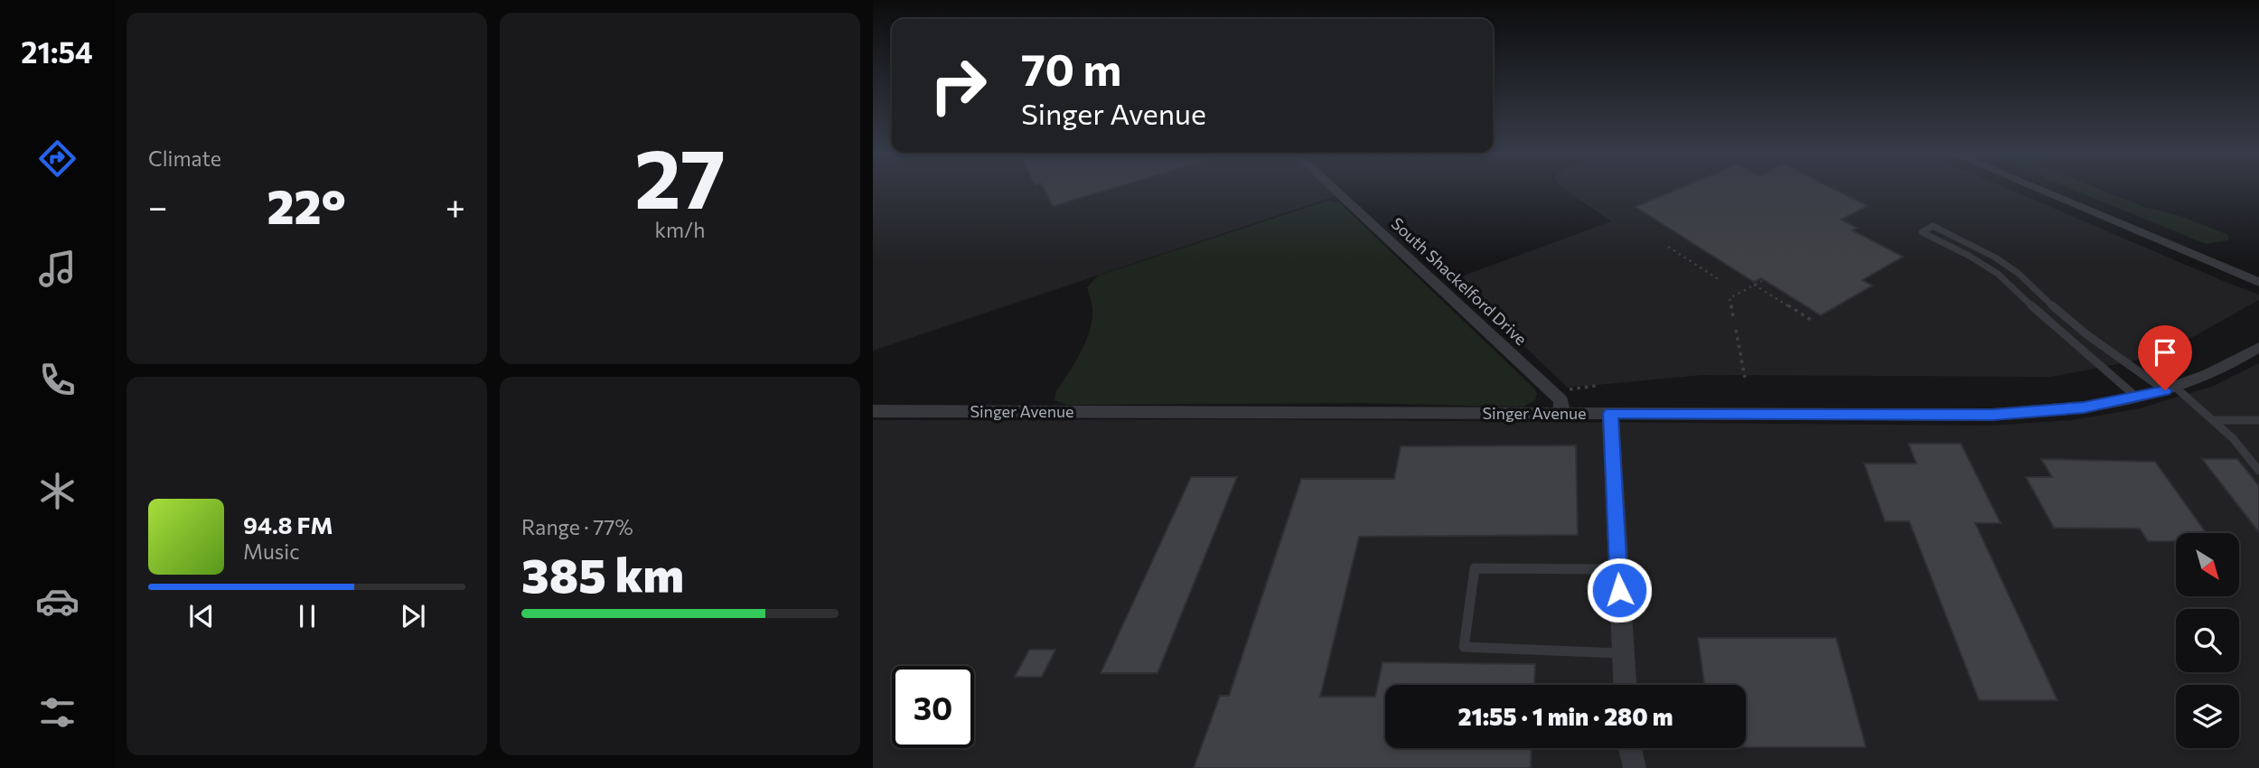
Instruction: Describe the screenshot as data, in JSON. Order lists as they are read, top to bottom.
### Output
{
  "streets": {
    "street": ["South Shackelford Drive", "Singer Avenue"]
  },
  "crossings": [
    ["South Shackelford Drive", "Singer Avenue"]
  ],
  "north": "bottom right",
  "page": {
    "tabs": "21:54",
    "tile": [
      "Climate",
      ["27", "km/h"],
      ["Range · 77%", "385 km"]
    ],
    "turn": ["70 m", "Singer Avenue"],
    "heat": ["−", "22°", "+"],
    "song": ["94.8 FM", "Music"],
    "limit": "30",
    "trip": "21:55 · 1 min · 280 m"
  }
}
